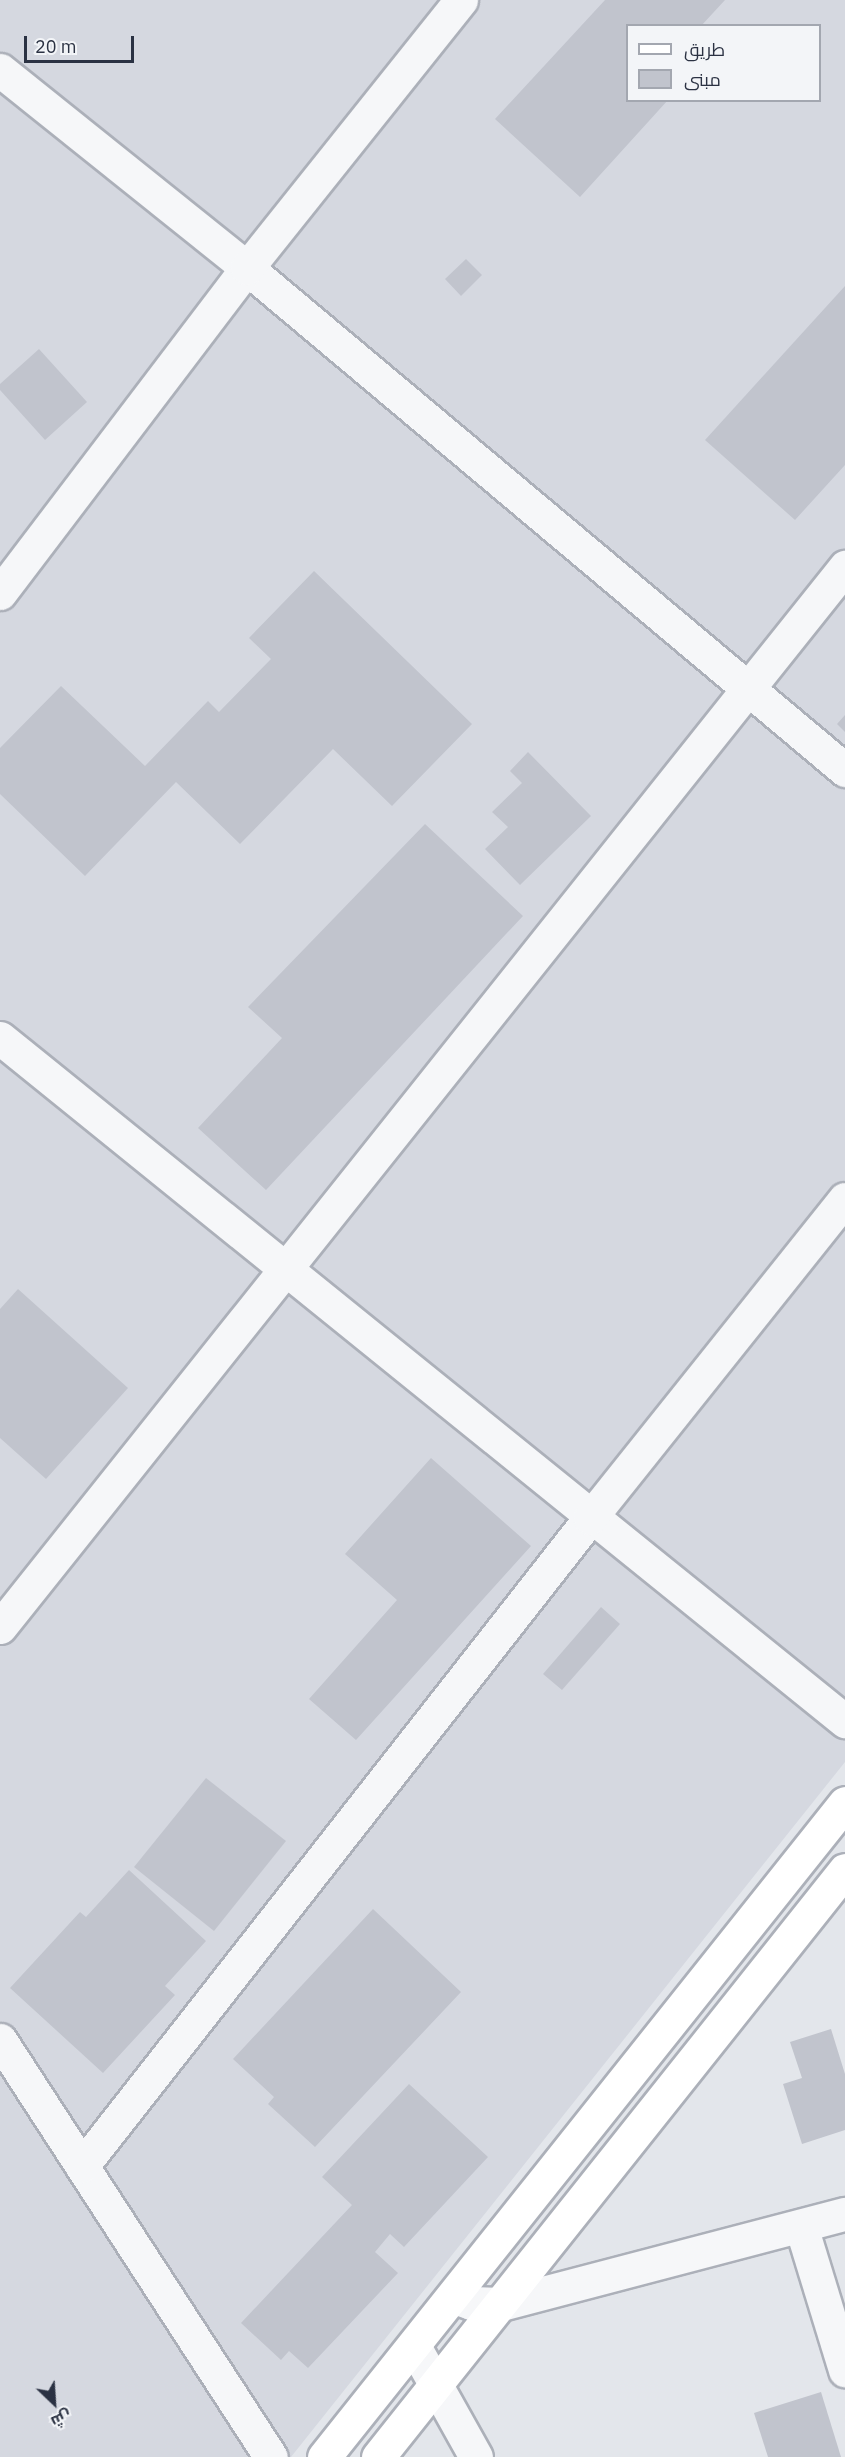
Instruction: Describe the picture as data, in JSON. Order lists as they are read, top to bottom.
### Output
{
  "legend": ["طريق", "مبنى"],
  "scale_bar": "20 m",
  "north": "bottom right"
}
